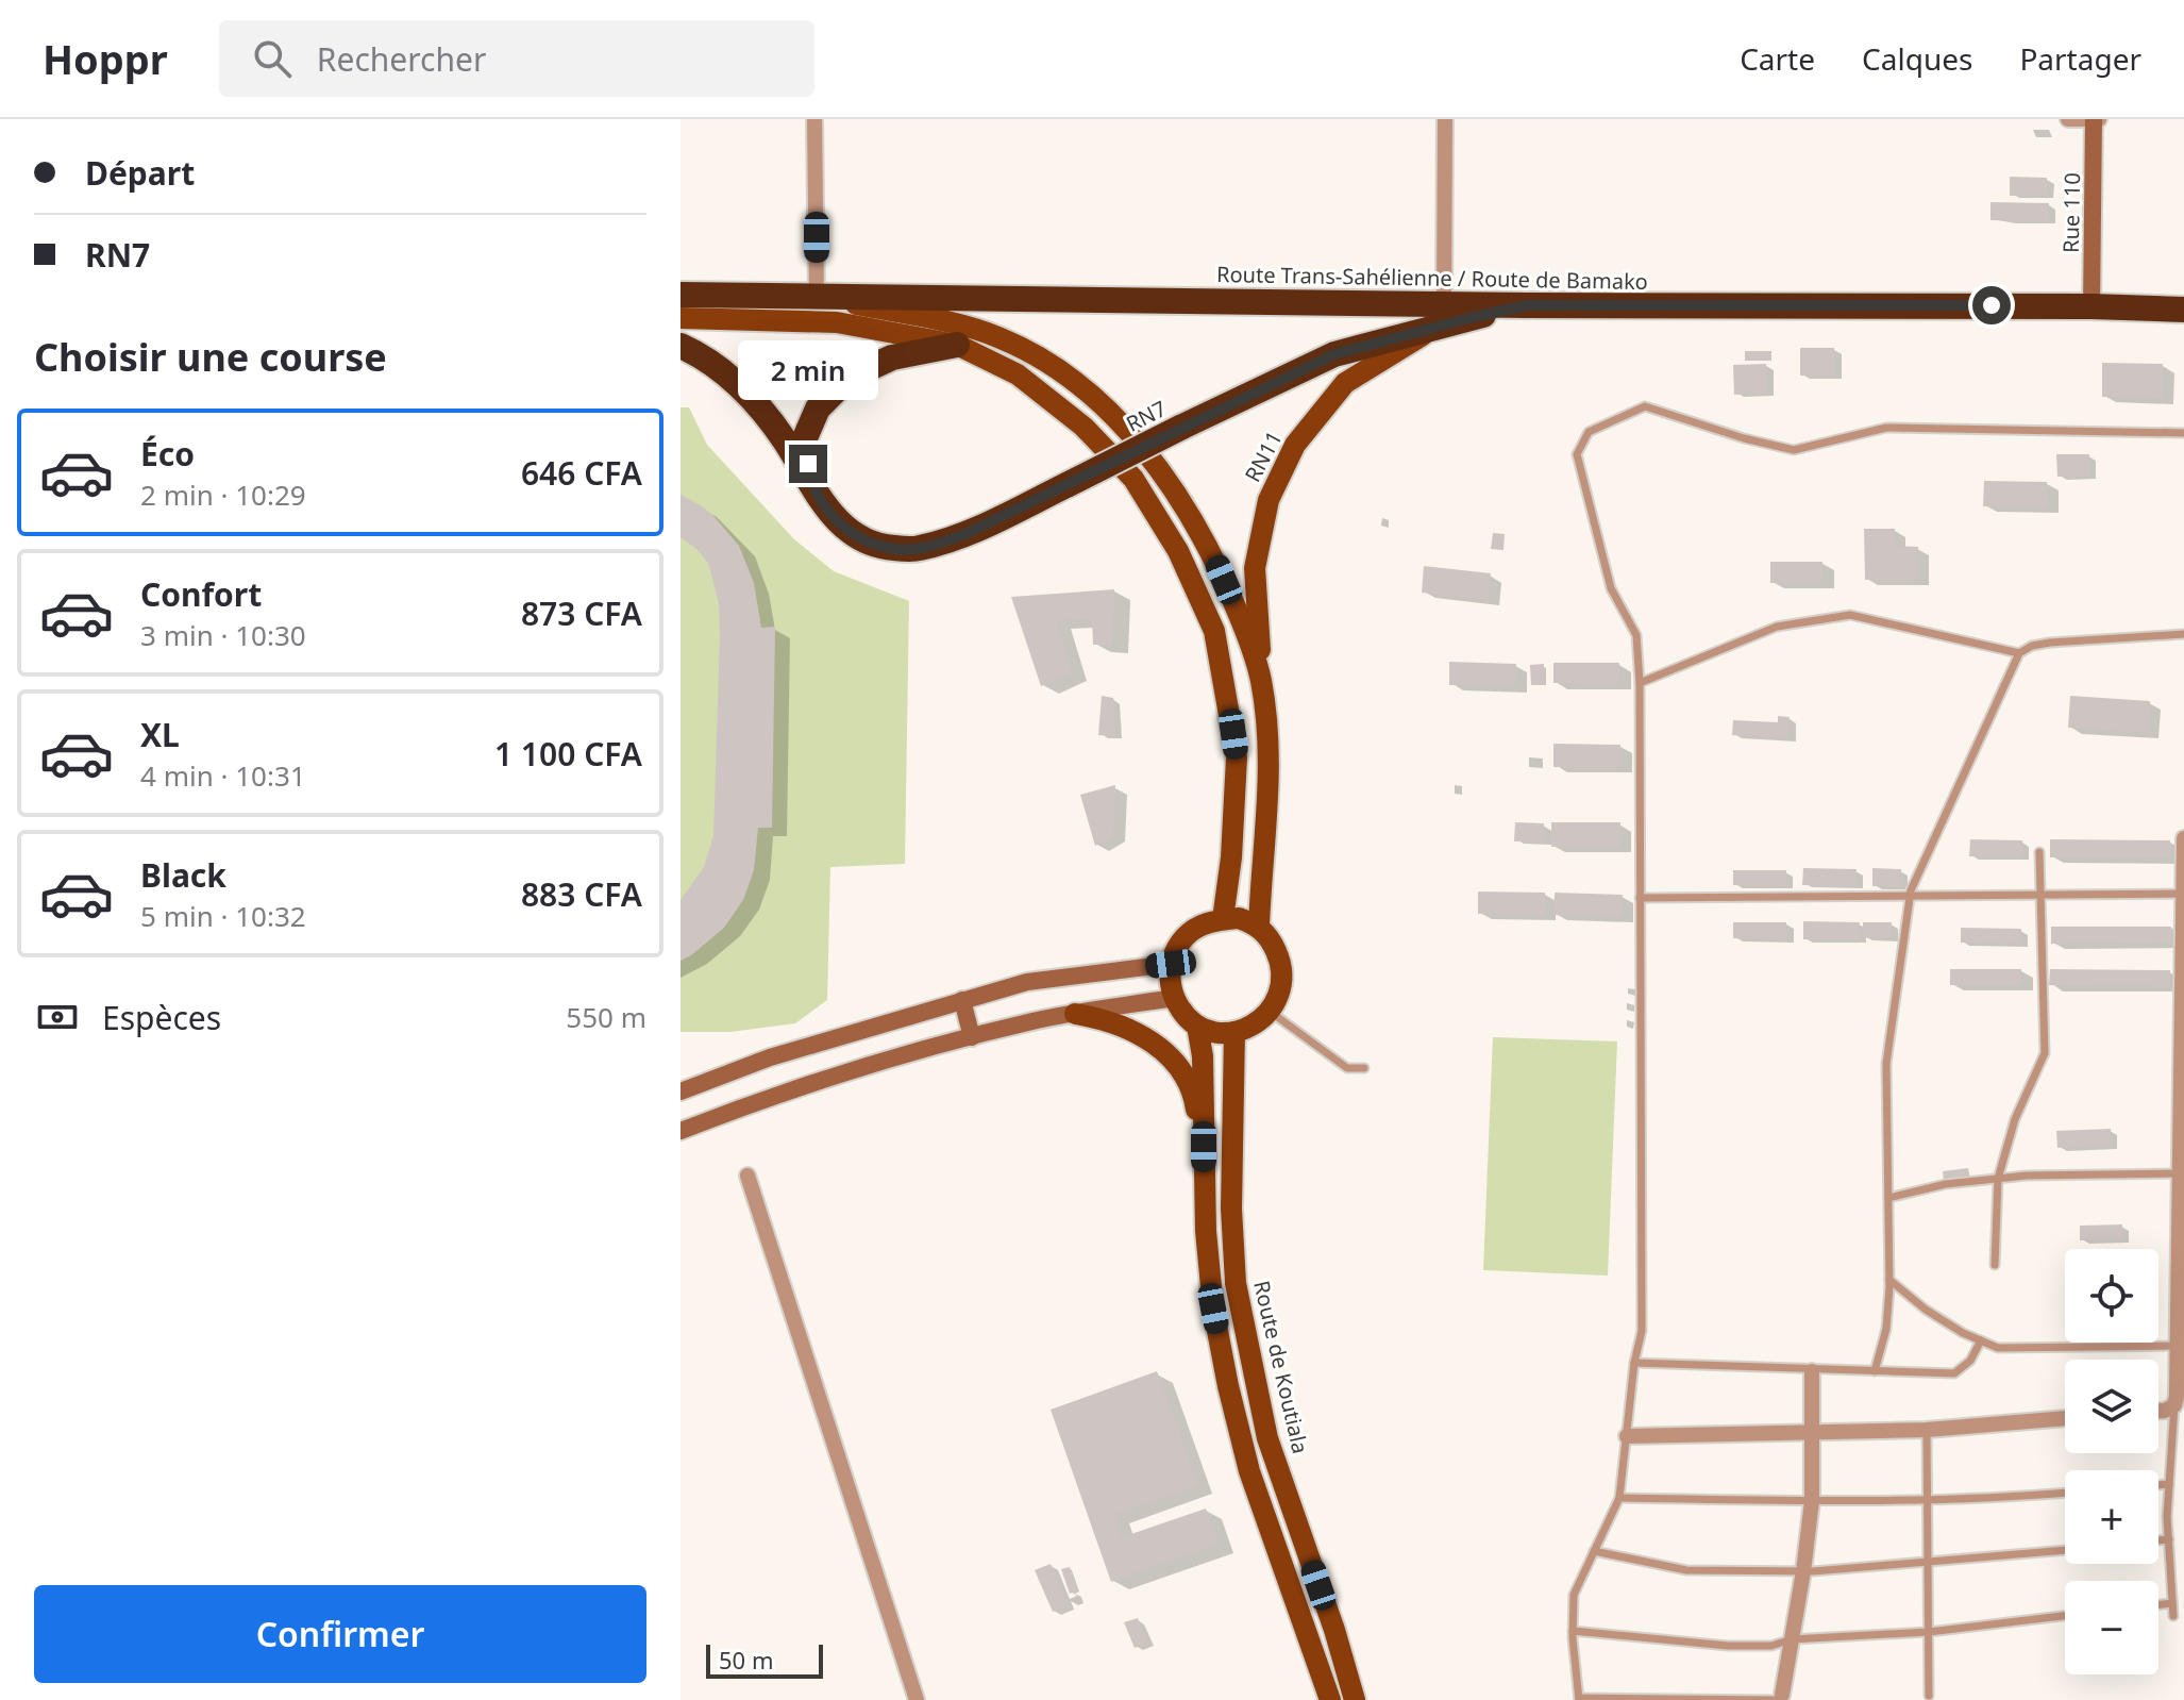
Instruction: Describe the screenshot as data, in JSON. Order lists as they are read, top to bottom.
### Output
{
  "streets": {
    "highway": ["Route Trans-Sahélienne / Route de Bamako", "RN7"],
    "main road": ["RN11", "Route de Koutiala"],
    "street": ["Rue 110"]
  },
  "crossings": [
    ["Rue 110", "Route Trans-Sahélienne / Route de Bamako"],
    ["Route Trans-Sahélienne / Route de Bamako", "RN7"],
    ["Route Trans-Sahélienne / Route de Bamako", "RN11"],
    ["RN7", "RN11"],
    ["RN11", "Route de Koutiala"]
  ],
  "scale_bar": "50 m",
  "page": {
    "header": "Hoppr",
    "search": "Rechercher",
    "nav": ["Carte", "Calques", "Partager"],
    "banner": ["Départ", "RN7"],
    "heading": "Choisir une course",
    "bubble": "2 min",
    "list": [
      {
        "name": "Éco",
        "note": "2 min · 10:29",
        "value": "646 CFA"
      },
      {
        "name": "Confort",
        "note": "3 min · 10:30",
        "value": "873 CFA"
      },
      {
        "name": "XL",
        "note": "4 min · 10:31",
        "value": "1 100 CFA"
      },
      {
        "name": "Black",
        "note": "5 min · 10:32",
        "value": "883 CFA"
      }
    ],
    "pay": ["Espèces", "550 m"],
    "map_buttons": ["+", "−"],
    "buttons": "Confirmer",
    "scale": "50 m"
  }
}
